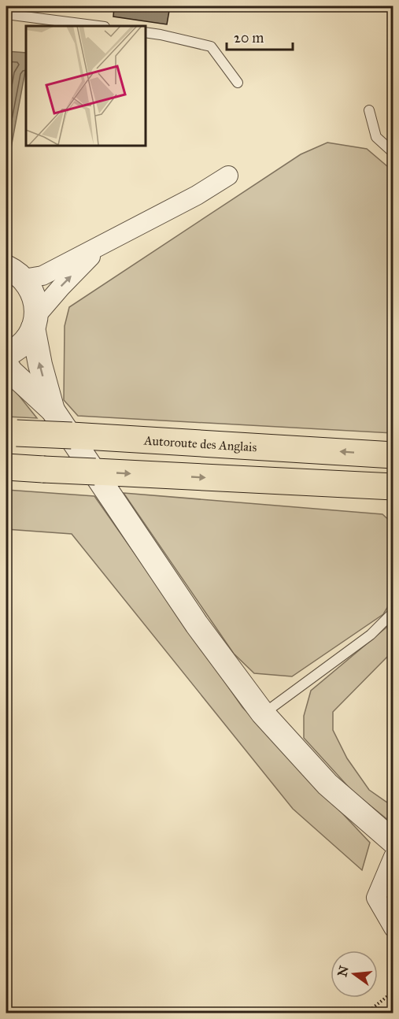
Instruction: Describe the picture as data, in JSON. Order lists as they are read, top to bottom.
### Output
{
  "streets": {
    "highway": ["Autoroute des Anglais"]
  },
  "scale_bar": "20 m",
  "north": "left"
}
